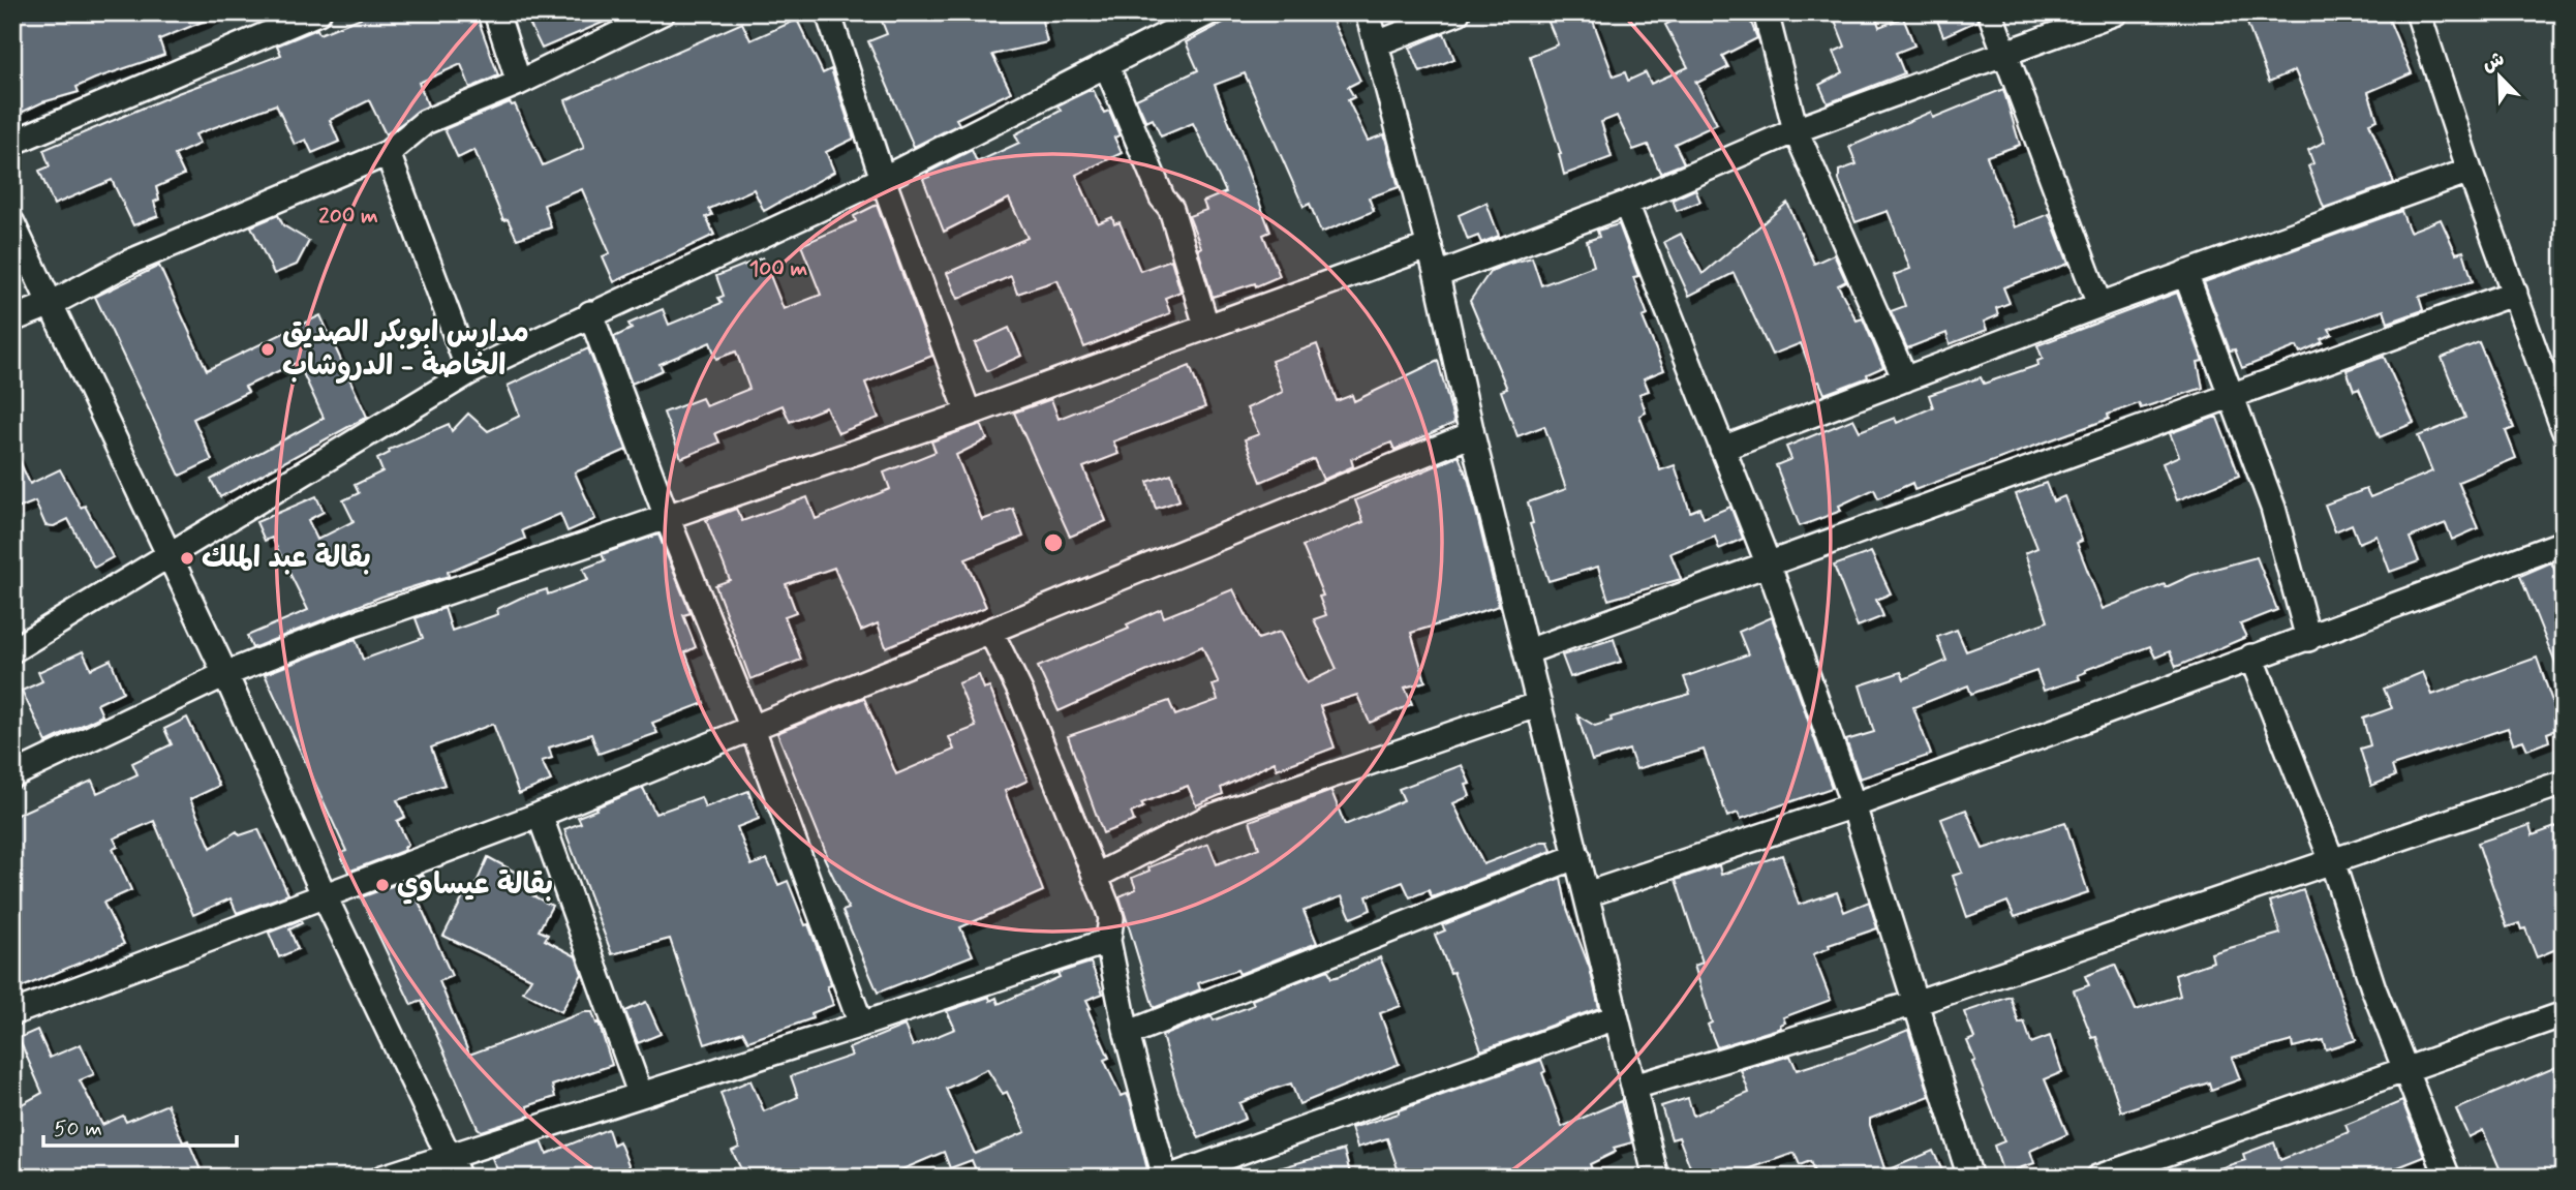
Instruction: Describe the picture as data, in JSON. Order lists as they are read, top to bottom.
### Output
{
  "places": ["مدارس ابوبكر الصديق الخاصة - الدروشاب", "بقالة عبد الملك", "بقالة عيساوي"],
  "scale_bar": "50 m",
  "north": "top left",
  "rings": ["200 m", "100 m"]
}
